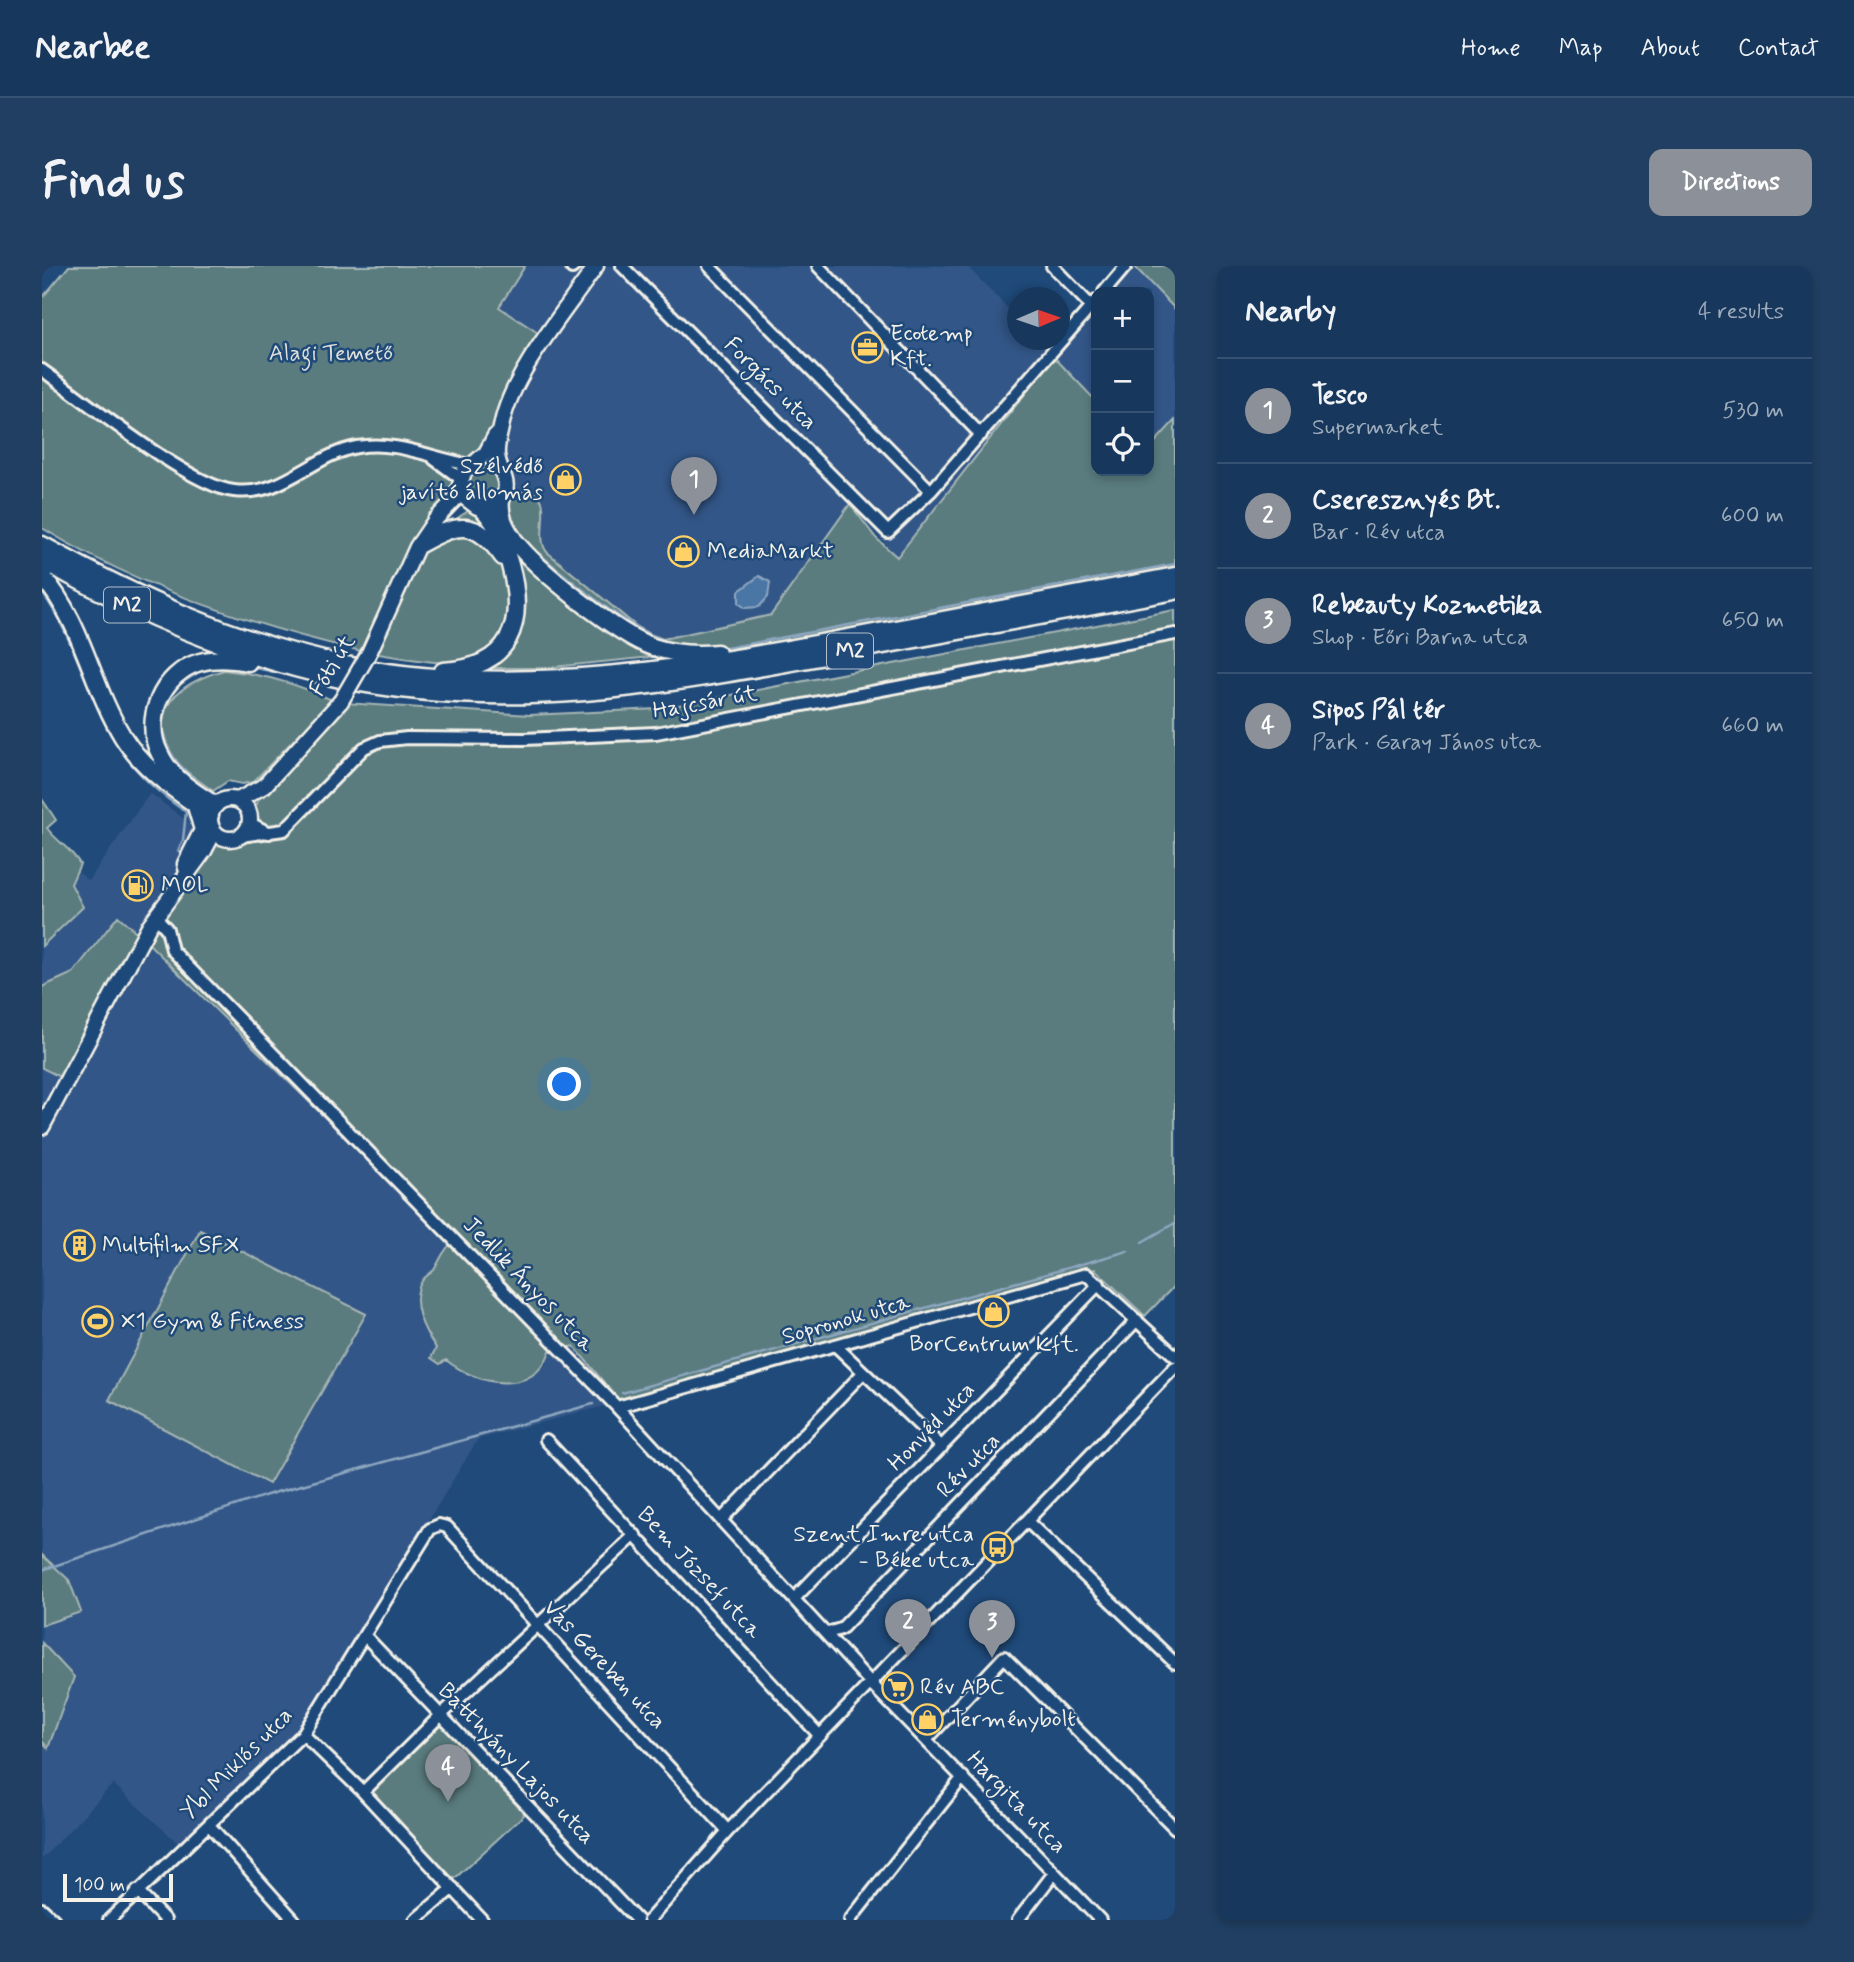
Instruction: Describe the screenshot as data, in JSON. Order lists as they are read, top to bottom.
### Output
{
  "streets": {
    "highway": ["M2"],
    "main road": ["Fóti út"],
    "street": [
      "Forgács utca",
      "Hajcsár út",
      "Jedlik Ányos utca",
      "Sopronok utca",
      "Honvéd utca",
      "Rév utca",
      "Bem József utca",
      "Vas Gereben utca",
      "Ybl Miklós utca",
      "Batthyány Lajos utca",
      "Hargita utca"
    ]
  },
  "crossings": [
    ["Jedlik Ányos utca", "Sopronok utca"],
    ["Jedlik Ányos utca", "Honvéd utca"],
    ["Jedlik Ányos utca", "Rév utca"],
    ["Jedlik Ányos utca", "Hargita utca"],
    ["Sopronok utca", "Honvéd utca"],
    ["Vas Gereben utca", "Ybl Miklós utca"],
    ["Ybl Miklós utca", "Batthyány Lajos utca"]
  ],
  "parks": ["Alagi Temető"],
  "places": {
    "office": ["Ecotemp Kft."],
    "shop": [
      "Szélvédő javító állomás",
      "MediaMarkt",
      "BorCentrum Kft.",
      "Terménybolt"
    ],
    "fuel station": ["MOL"],
    "building": ["Multifilm SFX"],
    "sports": ["X1 Gym & Fitness"],
    "bus stop": ["Szent Imre utca - Béke utca"],
    "supermarket": ["Rév ABC"]
  },
  "scale_bar": "100 m",
  "north": "right",
  "page": {
    "header": "Nearbee",
    "nav": [
      "Home",
      "Map",
      "About",
      "Contact"
    ],
    "buttons": "Directions",
    "title": "Find us",
    "heading": ["Nearby", "4 results"],
    "map_buttons": ["+", "−"],
    "list": [
      {
        "mark": "1",
        "name": "Tesco",
        "note": "Supermarket",
        "value": "530 m"
      },
      {
        "mark": "2",
        "name": "Cseresznyés Bt.",
        "note": "Bar · Rév utca",
        "value": "600 m"
      },
      {
        "mark": "3",
        "name": "Rebeauty Kozmetika",
        "note": "Shop · Eőri Barna utca",
        "value": "650 m"
      },
      {
        "mark": "4",
        "name": "Sipos Pál tér",
        "note": "Park · Garay János utca",
        "value": "660 m"
      }
    ],
    "pins": [
      "1",
      "2",
      "3",
      "4"
    ],
    "scale": "100 m"
  }
}
